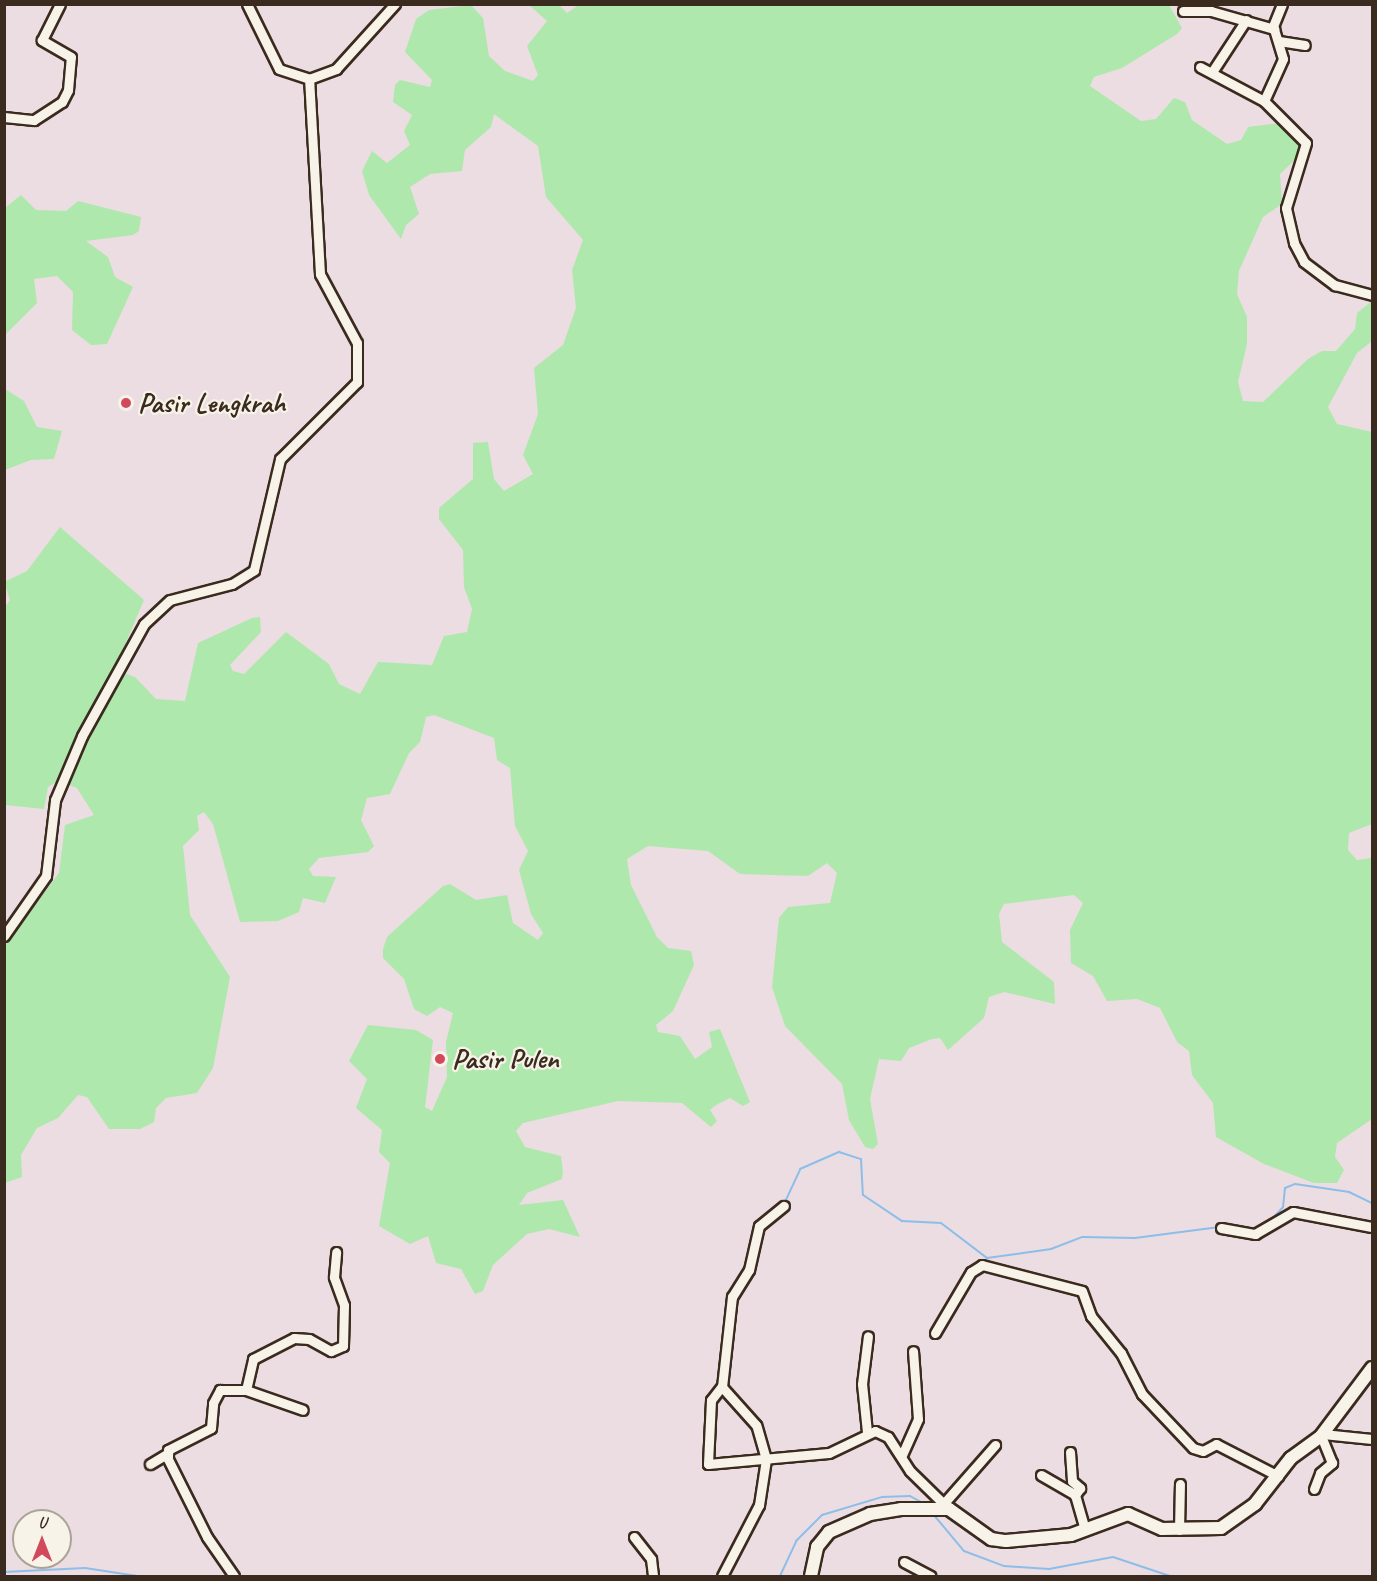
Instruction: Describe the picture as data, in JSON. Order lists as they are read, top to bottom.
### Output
{
  "places": ["Pasir Lengkrah", "Pasir Pulen"],
  "north": "top"
}
